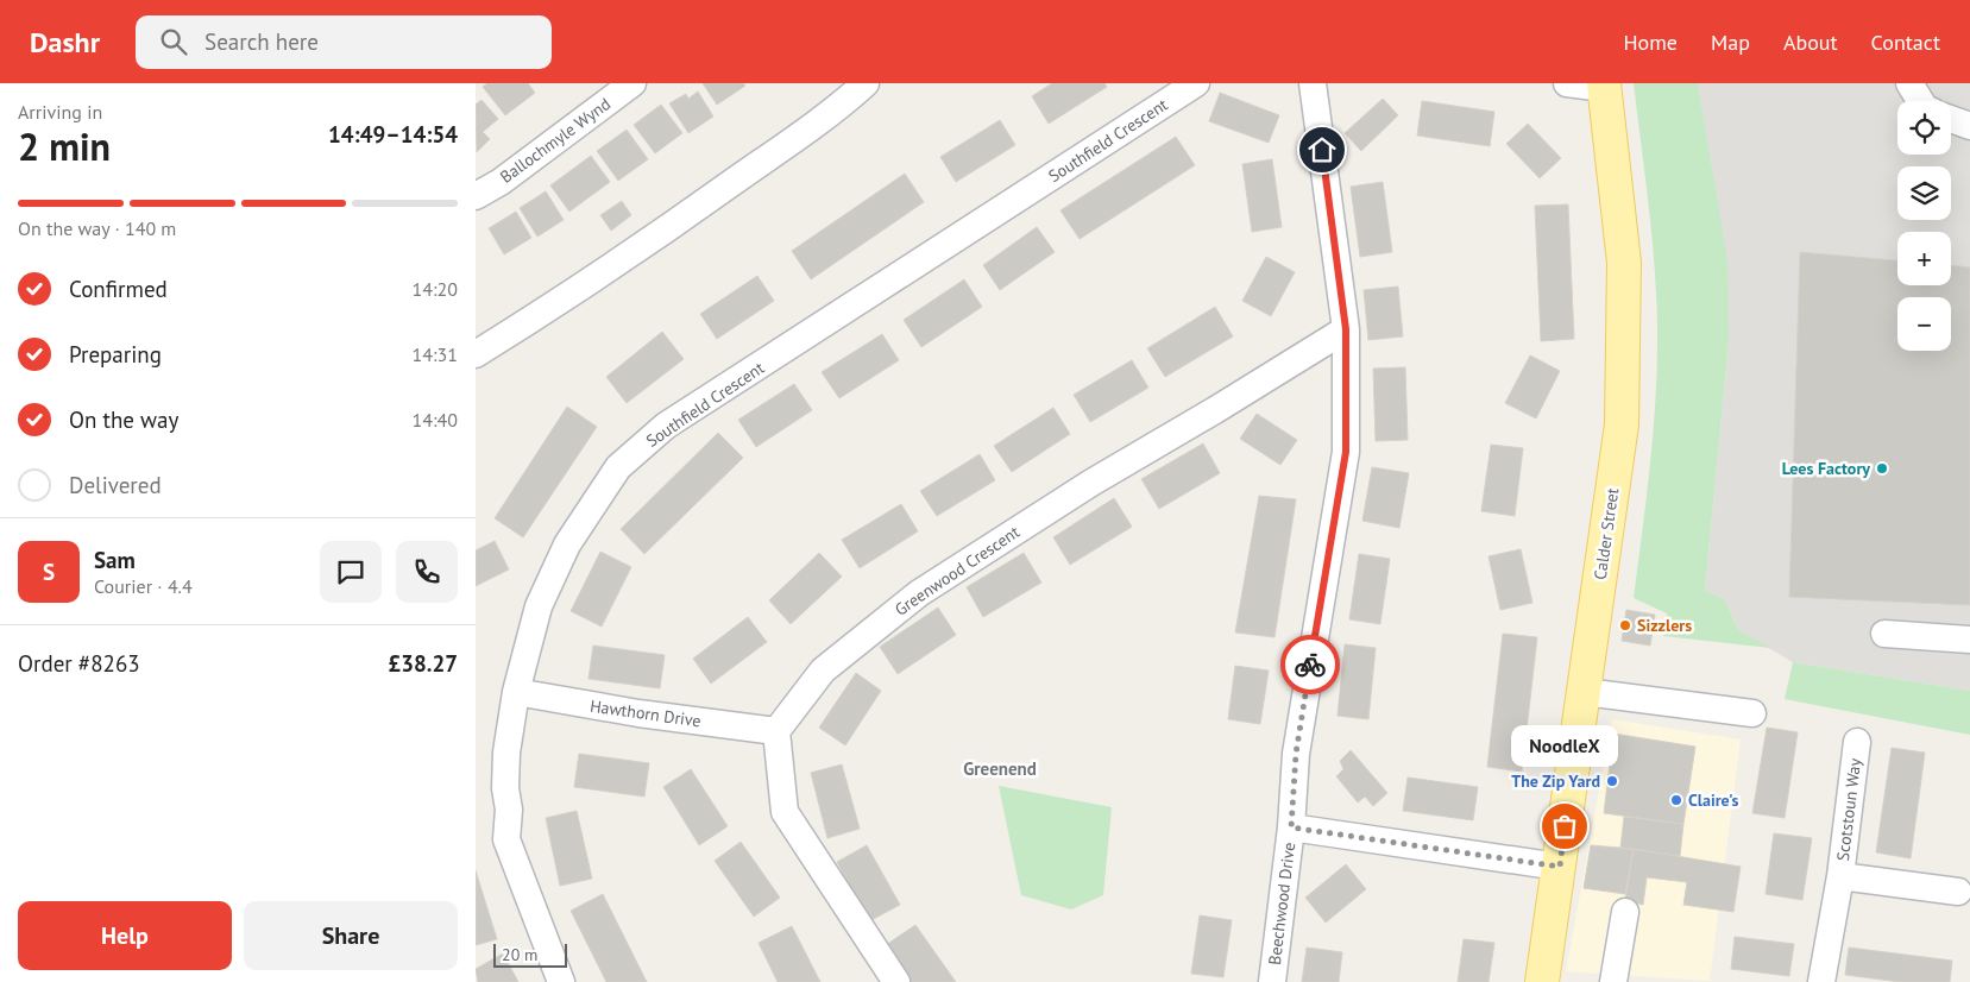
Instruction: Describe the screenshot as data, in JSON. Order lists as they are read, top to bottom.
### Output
{
  "streets": {
    "main road": ["Calder Street"],
    "street": [
      "Ballochmyle Wynd",
      "Southfield Crescent",
      "Greenwood Crescent",
      "Hawthorn Drive",
      "Scotstoun Way",
      "Beechwood Drive"
    ]
  },
  "crossings": [
    ["Southfield Crescent", "Hawthorn Drive"],
    ["Greenwood Crescent", "Hawthorn Drive"],
    ["Greenwood Crescent", "Beechwood Drive"]
  ],
  "districts": ["Greenend"],
  "places": [
    "Lees Factory",
    "Sizzlers",
    "The Zip Yard",
    "Claire's",
    "NoodleX"
  ],
  "scale_bar": "20 m",
  "page": {
    "header": "Dashr",
    "search": "Search here",
    "nav": [
      "Home",
      "Map",
      "About",
      "Contact"
    ],
    "heading": ["2 min", "Arriving in", "14:49–14:54"],
    "panel": [
      "Sam",
      "Courier · 4.4",
      "Order #8263",
      "£38.27"
    ],
    "map_buttons": ["+", "−"],
    "bar": "On the way · 140 m",
    "list": [
      ["Confirmed", "14:20"],
      ["Preparing", "14:31"],
      ["On the way", "14:40"],
      "Delivered"
    ],
    "round": "S",
    "bubble": "NoodleX",
    "buttons": ["Help", "Share"],
    "scale": "20 m"
  }
}
